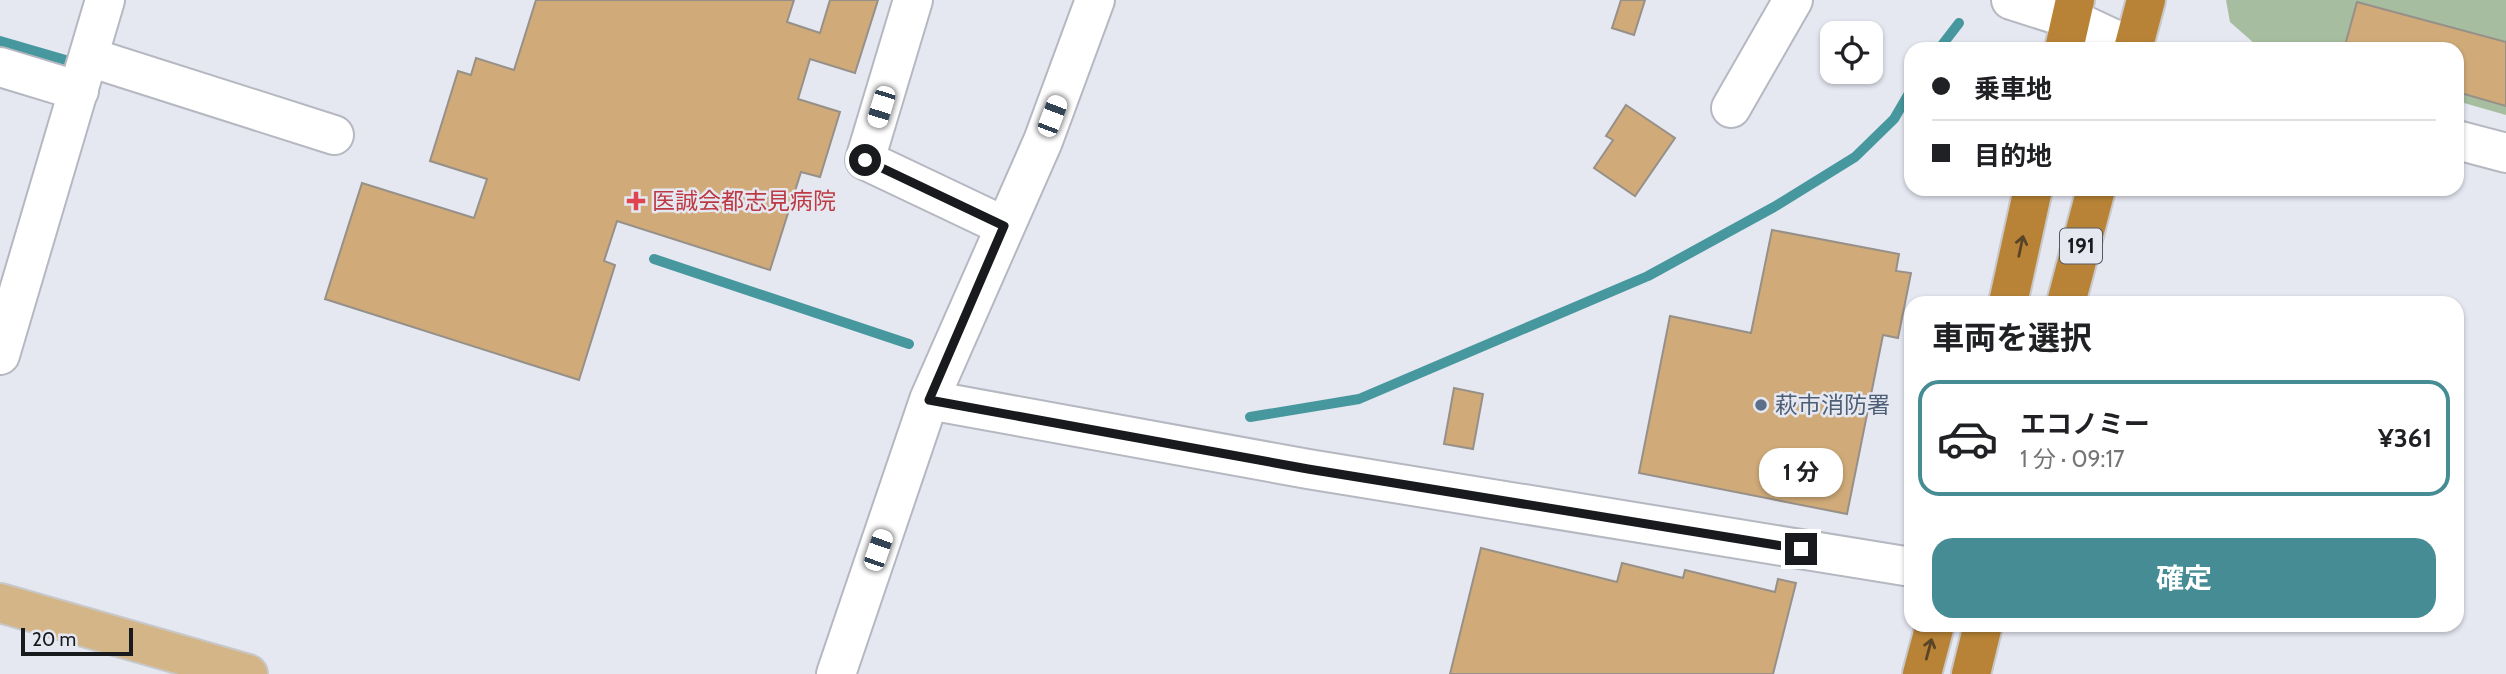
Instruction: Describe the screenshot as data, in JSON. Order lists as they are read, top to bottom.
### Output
{
  "streets": {
    "highway": ["191"]
  },
  "places": {
    "health": ["医誠会都志見病院"],
    "other": ["萩市消防署"]
  },
  "scale_bar": "20 m",
  "page": {
    "banner": ["乗車地", "目的地"],
    "heading": "車両を選択",
    "list": [
      {
        "name": "エコノミー",
        "note": "1 分 · 09:17",
        "value": "¥361"
      }
    ],
    "bubble": "1 分",
    "buttons": "確定",
    "scale": "20 m"
  }
}
